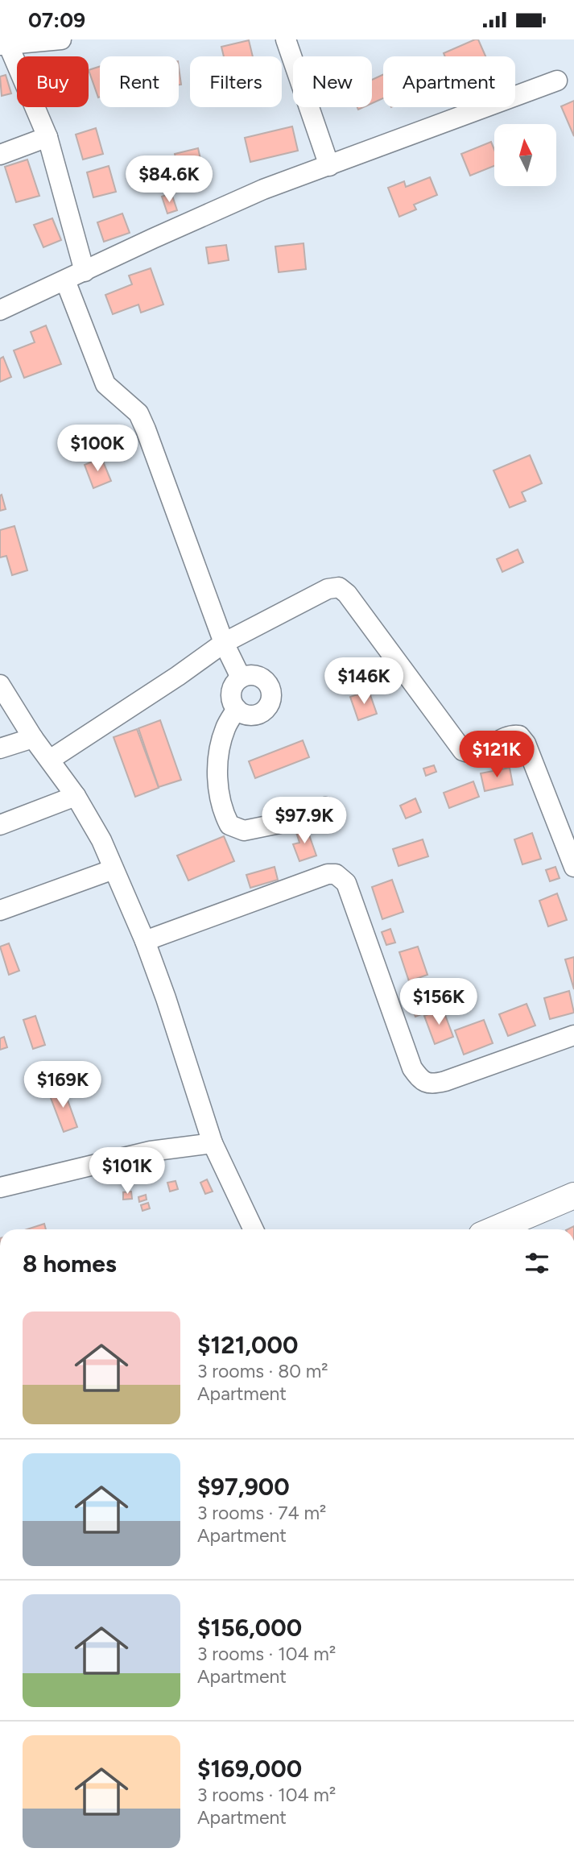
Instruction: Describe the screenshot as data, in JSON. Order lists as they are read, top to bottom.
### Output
{
  "north": "top",
  "page": {
    "status": "07:09",
    "chip": [
      "Buy",
      "Rent",
      "Filters",
      "New",
      "Apartment"
    ],
    "price": [
      "$84.6K",
      "$100K",
      "$146K",
      "$121K",
      "$97.9K",
      "$156K",
      "$169K",
      "$101K"
    ],
    "heading": "8 homes",
    "list": [
      {
        "name": "$121,000",
        "note": "3 rooms · 80 m² · Apartment"
      },
      {
        "name": "$97,900",
        "note": "3 rooms · 74 m² · Apartment"
      },
      {
        "name": "$156,000",
        "note": "3 rooms · 104 m² · Apartment"
      },
      {
        "name": "$169,000",
        "note": "3 rooms · 104 m² · Apartment"
      }
    ]
  }
}
